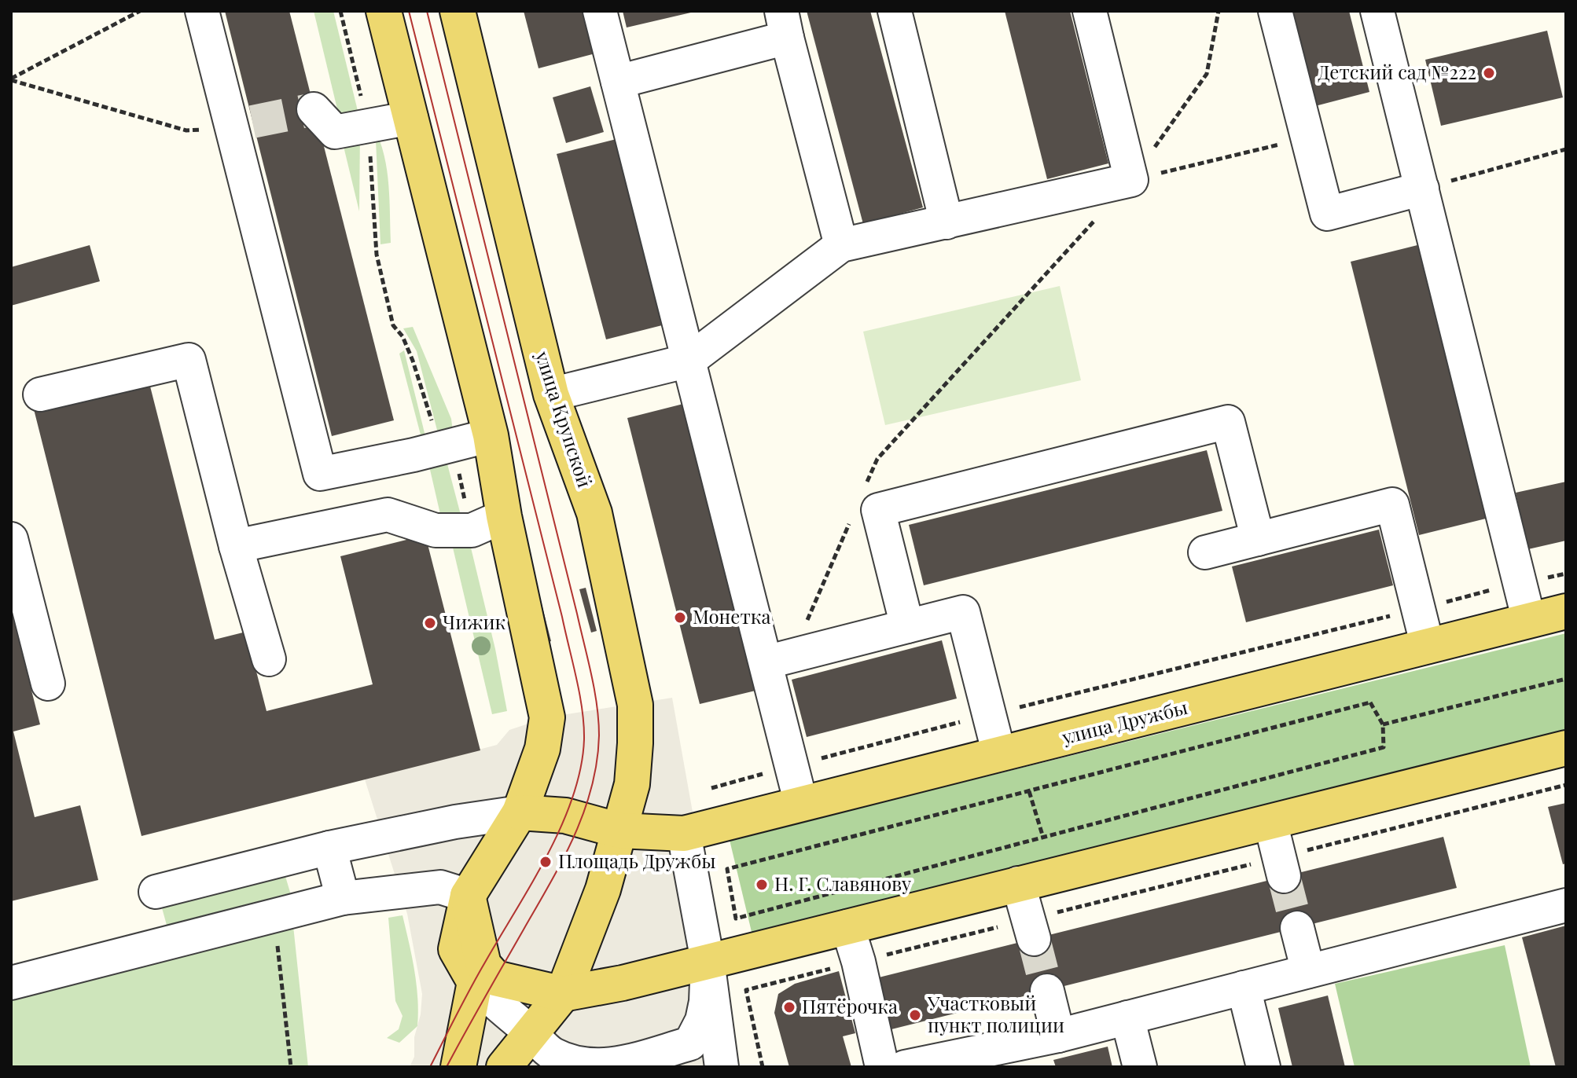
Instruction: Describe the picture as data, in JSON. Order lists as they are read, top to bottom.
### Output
{
  "streets": {
    "main road": ["улица Крупской", "улица Дружбы"]
  },
  "places": [
    "Детский сад №222",
    "Монетка",
    "Чижик",
    "Площадь Дружбы",
    "Н. Г. Славянову",
    "Пятёрочка",
    "Участковый пункт полиции"
  ]
}
